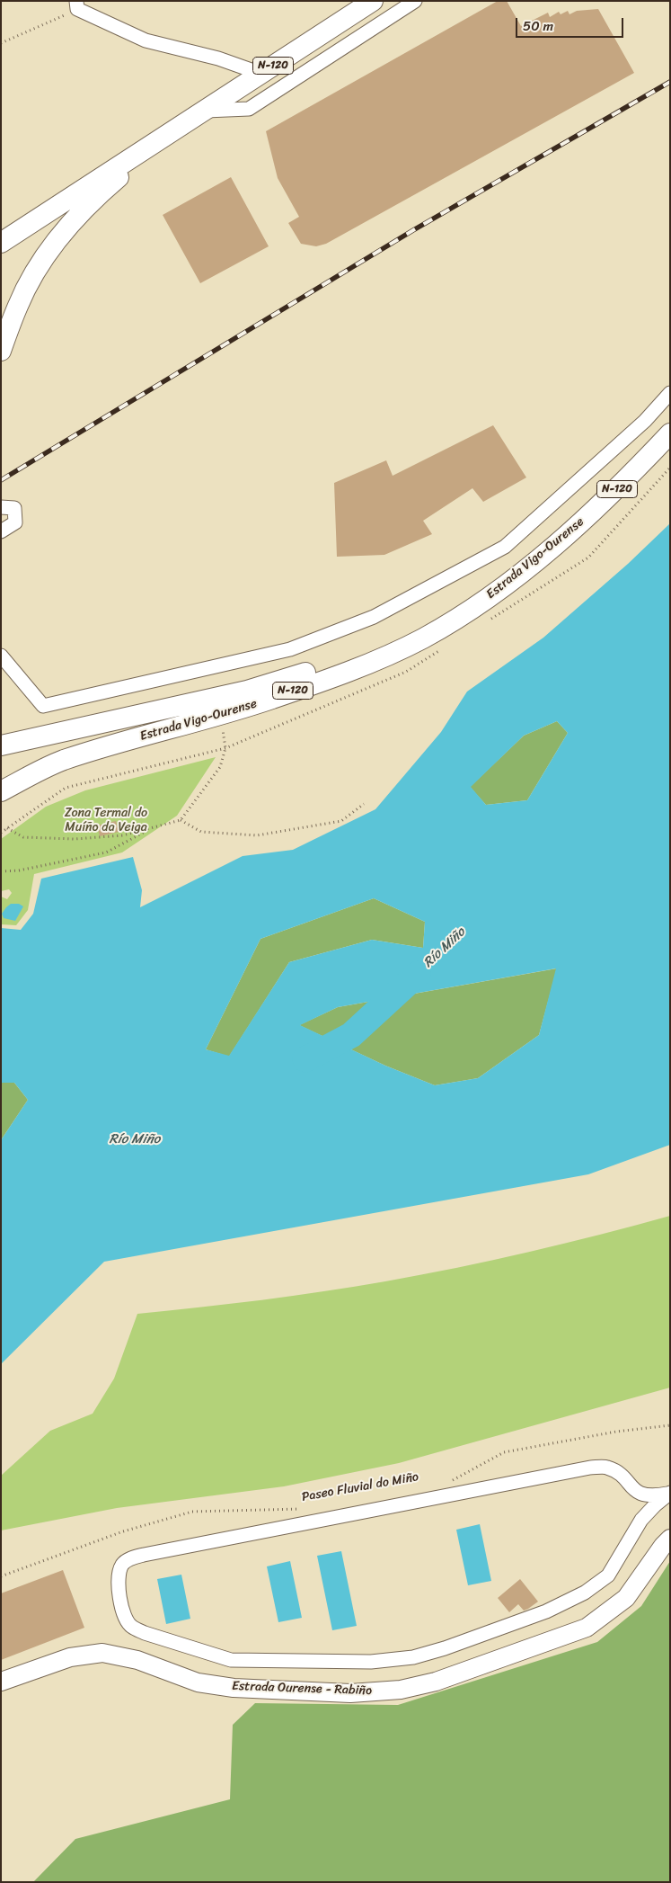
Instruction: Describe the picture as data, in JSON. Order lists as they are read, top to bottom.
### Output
{
  "streets": {
    "highway": ["N-120", "Estrada Vigo-Ourense"],
    "main road": ["Estrada Ourense - Rabiño"],
    "path": ["Paseo Fluvial do Miño"]
  },
  "water": ["Río Miño"],
  "parks": ["Zona Termal do Muíño da Veiga"],
  "scale_bar": "50 m"
}
